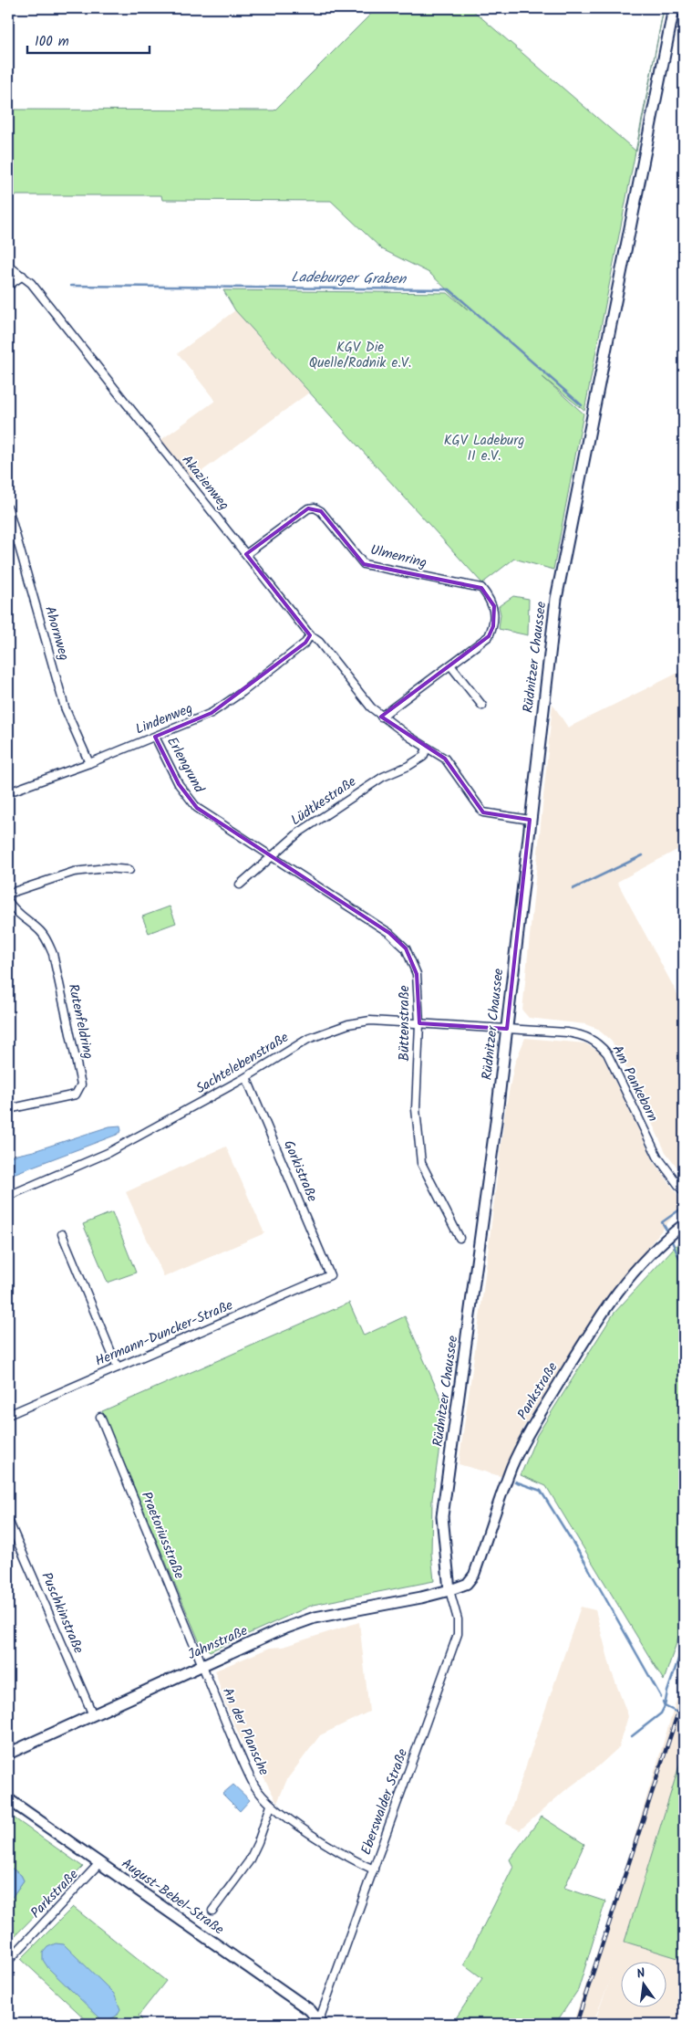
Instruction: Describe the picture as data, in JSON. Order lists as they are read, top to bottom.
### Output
{
  "streets": {
    "main road": ["Rüdnitzer Chaussee", "Jahnstraße", "August-Bebel-Straße"],
    "street": [
      "Akazienweg",
      "Ulmenring",
      "Ahornweg",
      "Lindenweg",
      "Erlengrund",
      "Lüdtkestraße",
      "Rutenfeldring",
      "Büttenstraße",
      "Sachtelebenstraße",
      "Am Pankeborn",
      "Gorkistraße",
      "Hermann-Duncker-Straße",
      "Pankstraße",
      "Praetoriusstraße",
      "Puschkinstraße",
      "An der Plansche",
      "Eberswalder Straße",
      "Parkstraße"
    ]
  },
  "crossings": [
    ["Akazienweg", "Ulmenring"],
    ["Akazienweg", "Rüdnitzer Chaussee"],
    ["Akazienweg", "Lindenweg"],
    ["Akazienweg", "Lüdtkestraße"],
    ["Ahornweg", "Lindenweg"],
    ["Rüdnitzer Chaussee", "Sachtelebenstraße"],
    ["Rüdnitzer Chaussee", "Am Pankeborn"],
    ["Rüdnitzer Chaussee", "Pankstraße"],
    ["Rüdnitzer Chaussee", "Jahnstraße"],
    ["Rüdnitzer Chaussee", "Eberswalder Straße"],
    ["Lindenweg", "Erlengrund"],
    ["Erlengrund", "Büttenstraße"],
    ["Lüdtkestraße", "Büttenstraße"],
    ["Büttenstraße", "Sachtelebenstraße"],
    ["Sachtelebenstraße", "Am Pankeborn"],
    ["Sachtelebenstraße", "Gorkistraße"],
    ["Gorkistraße", "Hermann-Duncker-Straße"],
    ["Pankstraße", "Jahnstraße"],
    ["Pankstraße", "Eberswalder Straße"],
    ["Praetoriusstraße", "Jahnstraße"],
    ["Praetoriusstraße", "An der Plansche"],
    ["Puschkinstraße", "Jahnstraße"],
    ["Jahnstraße", "An der Plansche"],
    ["Jahnstraße", "Eberswalder Straße"],
    ["An der Plansche", "Eberswalder Straße"],
    ["Eberswalder Straße", "August-Bebel-Straße"],
    ["Parkstraße", "August-Bebel-Straße"]
  ],
  "water": ["Ladeburger Graben"],
  "parks": ["KGV Die Quelle/Rodnik e.V.", "KGV Ladeburg II e.V."],
  "scale_bar": "100 m",
  "north": "top"
}
